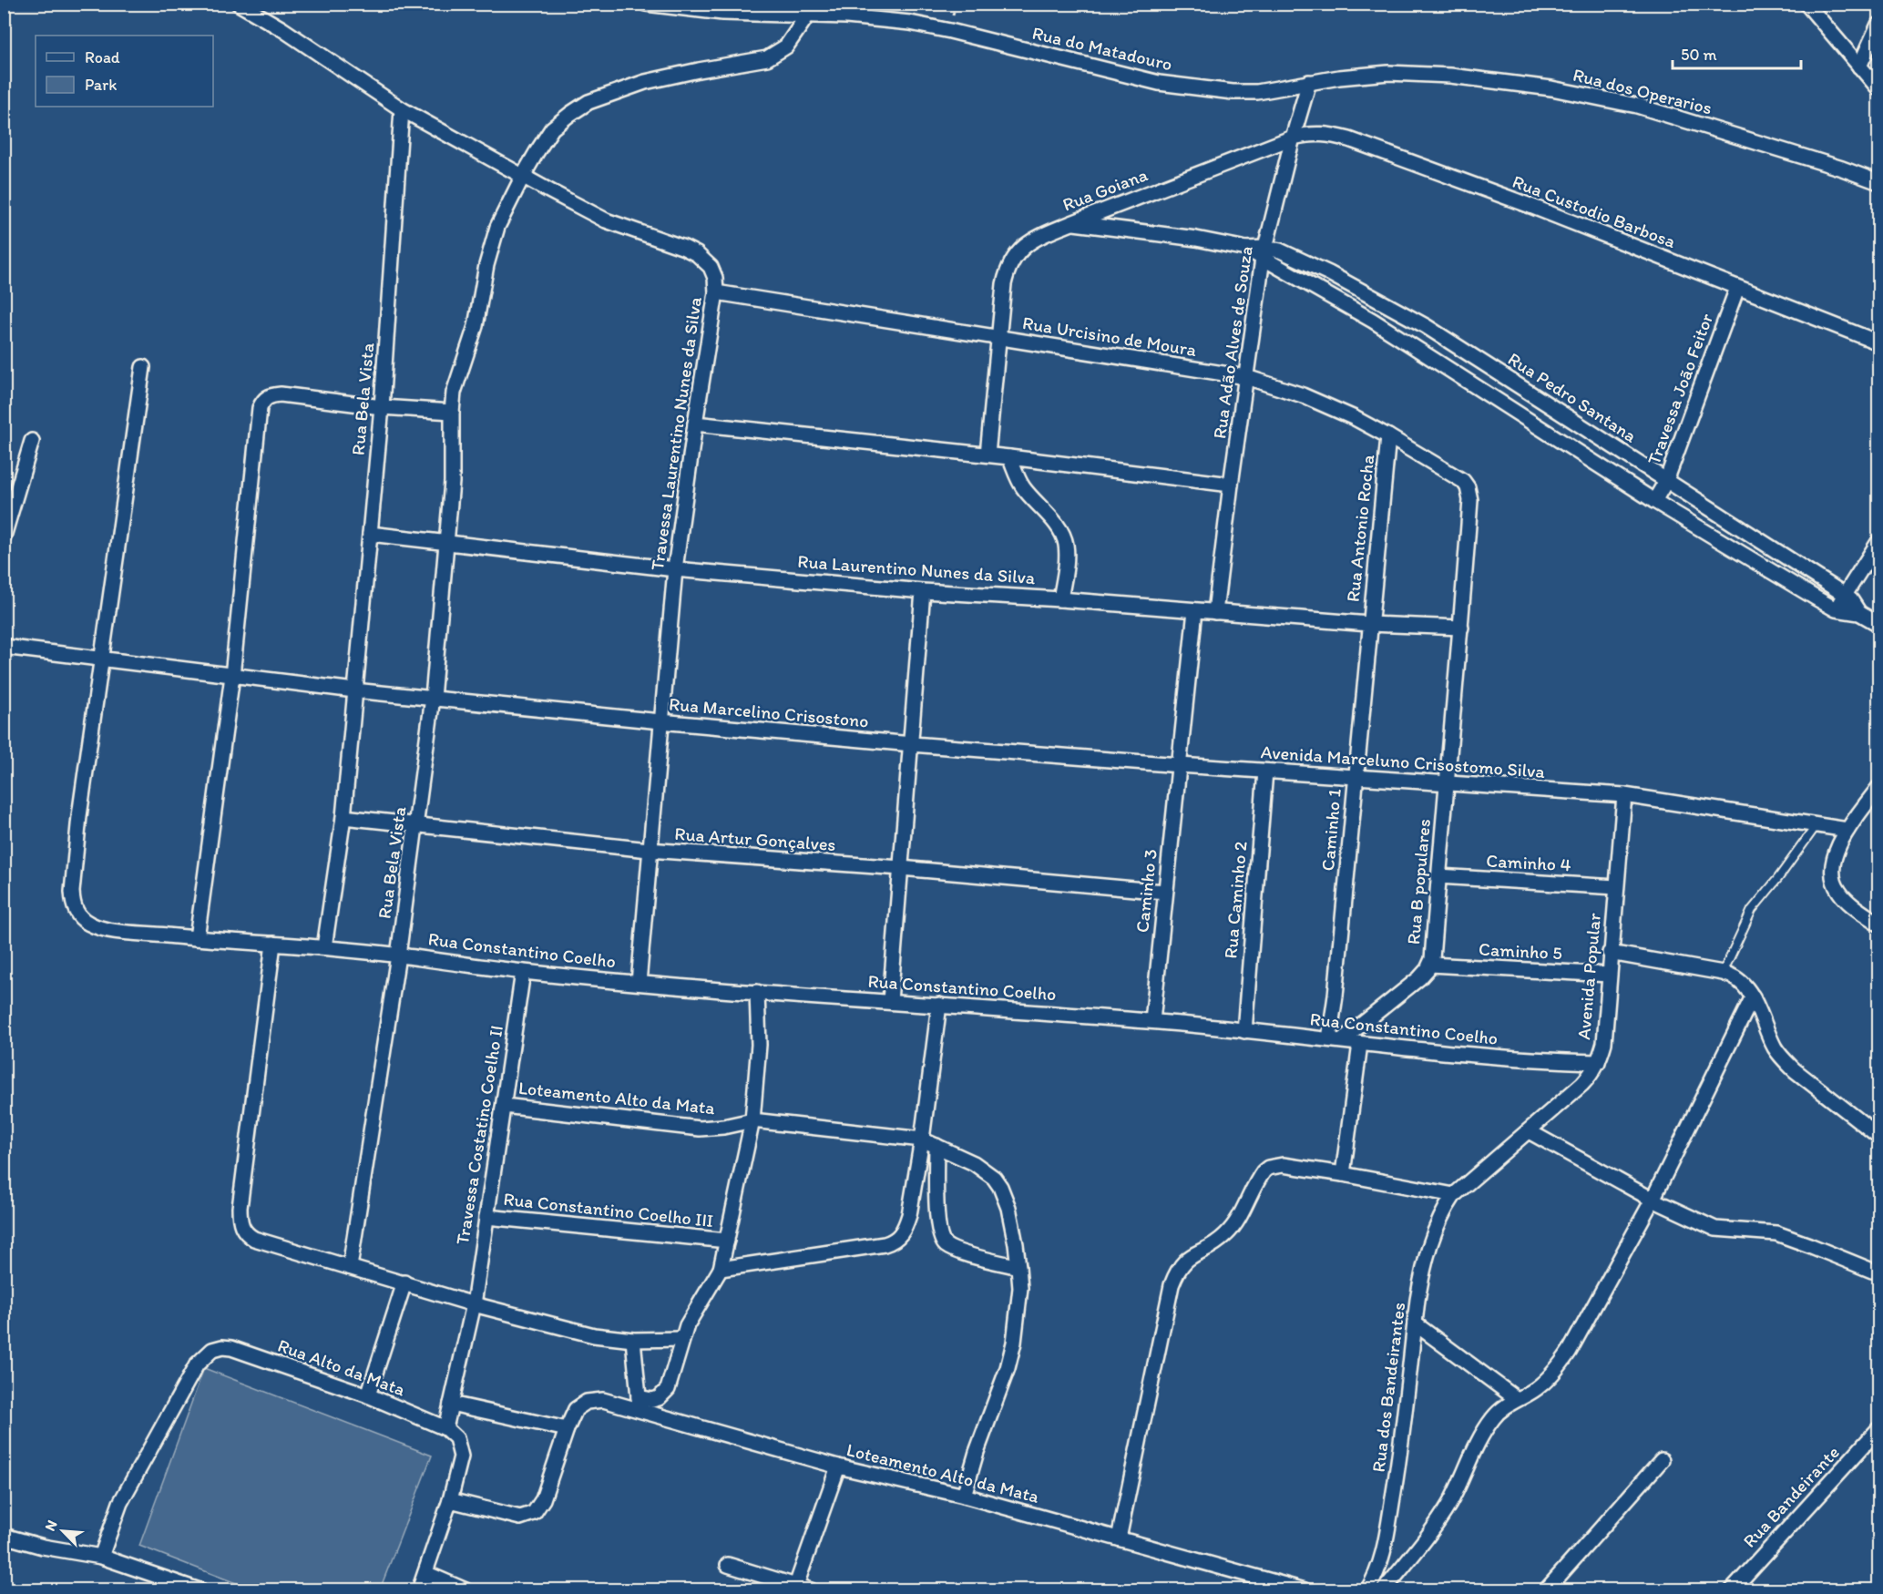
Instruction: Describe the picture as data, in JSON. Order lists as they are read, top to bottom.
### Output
{
  "streets": {
    "street": [
      "Rua do Matadouro",
      "Rua dos Operarios",
      "Rua Goiana",
      "Rua Custodio Barbosa",
      "Rua Urcisino de Moura",
      "Rua Adão Alves de Souza",
      "Travessa João Feitor",
      "Rua Pedro Santana",
      "Rua Bela Vista",
      "Travessa Laurentino Nunes da Silva",
      "Rua Antonio Rocha",
      "Rua Laurentino Nunes da Silva",
      "Rua Marcelino Crisostono",
      "Avenida Marceluno Crisostomo Silva",
      "Caminho 1",
      "Rua Artur Gonçalves",
      "Caminho 4",
      "Rua B populares",
      "Caminho 3",
      "Rua Caminho 2",
      "Rua Constantino Coelho",
      "Caminho 5",
      "Avenida Popular",
      "Loteamento Alto da Mata",
      "Travessa Costatino Coelho II",
      "Rua Constantino Coelho III",
      "Rua Alto da Mata",
      "Rua dos Bandeirantes",
      "Rua Bandeirante"
    ]
  },
  "crossings": [
    ["Rua do Matadouro", "Rua dos Operarios"],
    ["Rua do Matadouro", "Rua Adão Alves de Souza"],
    ["Rua do Matadouro", "Rua Bela Vista"],
    ["Rua Goiana", "Rua Custodio Barbosa"],
    ["Rua Goiana", "Rua Urcisino de Moura"],
    ["Rua Goiana", "Rua Adão Alves de Souza"],
    ["Rua Goiana", "Rua Pedro Santana"],
    ["Rua Custodio Barbosa", "Rua Adão Alves de Souza"],
    ["Rua Custodio Barbosa", "Travessa João Feitor"],
    ["Rua Urcisino de Moura", "Rua Adão Alves de Souza"],
    ["Rua Urcisino de Moura", "Rua Antonio Rocha"],
    ["Rua Urcisino de Moura", "Rua B populares"],
    ["Rua Adão Alves de Souza", "Rua Pedro Santana"],
    ["Rua Adão Alves de Souza", "Rua Laurentino Nunes da Silva"],
    ["Travessa João Feitor", "Rua Pedro Santana"],
    ["Rua Bela Vista", "Travessa Laurentino Nunes da Silva"],
    ["Rua Bela Vista", "Rua Laurentino Nunes da Silva"],
    ["Rua Bela Vista", "Rua Marcelino Crisostono"],
    ["Rua Bela Vista", "Rua Artur Gonçalves"],
    ["Rua Bela Vista", "Rua Constantino Coelho"],
    ["Travessa Laurentino Nunes da Silva", "Rua Laurentino Nunes da Silva"],
    ["Travessa Laurentino Nunes da Silva", "Rua Marcelino Crisostono"],
    ["Travessa Laurentino Nunes da Silva", "Rua Artur Gonçalves"],
    ["Travessa Laurentino Nunes da Silva", "Rua Constantino Coelho"],
    ["Rua Antonio Rocha", "Rua Laurentino Nunes da Silva"],
    ["Rua Antonio Rocha", "Caminho 1"],
    ["Rua Laurentino Nunes da Silva", "Caminho 1"],
    ["Rua Laurentino Nunes da Silva", "Rua B populares"],
    ["Rua Laurentino Nunes da Silva", "Caminho 3"],
    ["Rua Marcelino Crisostono", "Avenida Marceluno Crisostomo Silva"],
    ["Rua Marcelino Crisostono", "Caminho 3"],
    ["Avenida Marceluno Crisostomo Silva", "Caminho 1"],
    ["Avenida Marceluno Crisostomo Silva", "Rua B populares"],
    ["Avenida Marceluno Crisostomo Silva", "Caminho 3"],
    ["Avenida Marceluno Crisostomo Silva", "Rua Caminho 2"],
    ["Avenida Marceluno Crisostomo Silva", "Avenida Popular"],
    ["Caminho 1", "Rua B populares"],
    ["Caminho 1", "Rua Constantino Coelho"],
    ["Rua Artur Gonçalves", "Caminho 3"],
    ["Caminho 4", "Rua B populares"],
    ["Caminho 4", "Avenida Popular"],
    ["Rua B populares", "Rua Constantino Coelho"],
    ["Rua B populares", "Caminho 5"],
    ["Caminho 3", "Rua Constantino Coelho"],
    ["Rua Caminho 2", "Rua Constantino Coelho"],
    ["Rua Constantino Coelho", "Avenida Popular"],
    ["Rua Constantino Coelho", "Travessa Costatino Coelho II"],
    ["Caminho 5", "Avenida Popular"],
    ["Avenida Popular", "Rua dos Bandeirantes"],
    ["Loteamento Alto da Mata", "Travessa Costatino Coelho II"],
    ["Travessa Costatino Coelho II", "Rua Constantino Coelho III"],
    ["Travessa Costatino Coelho II", "Rua Alto da Mata"]
  ],
  "legend": ["Road", "Park"],
  "scale_bar": "50 m",
  "north": "top left"
}
